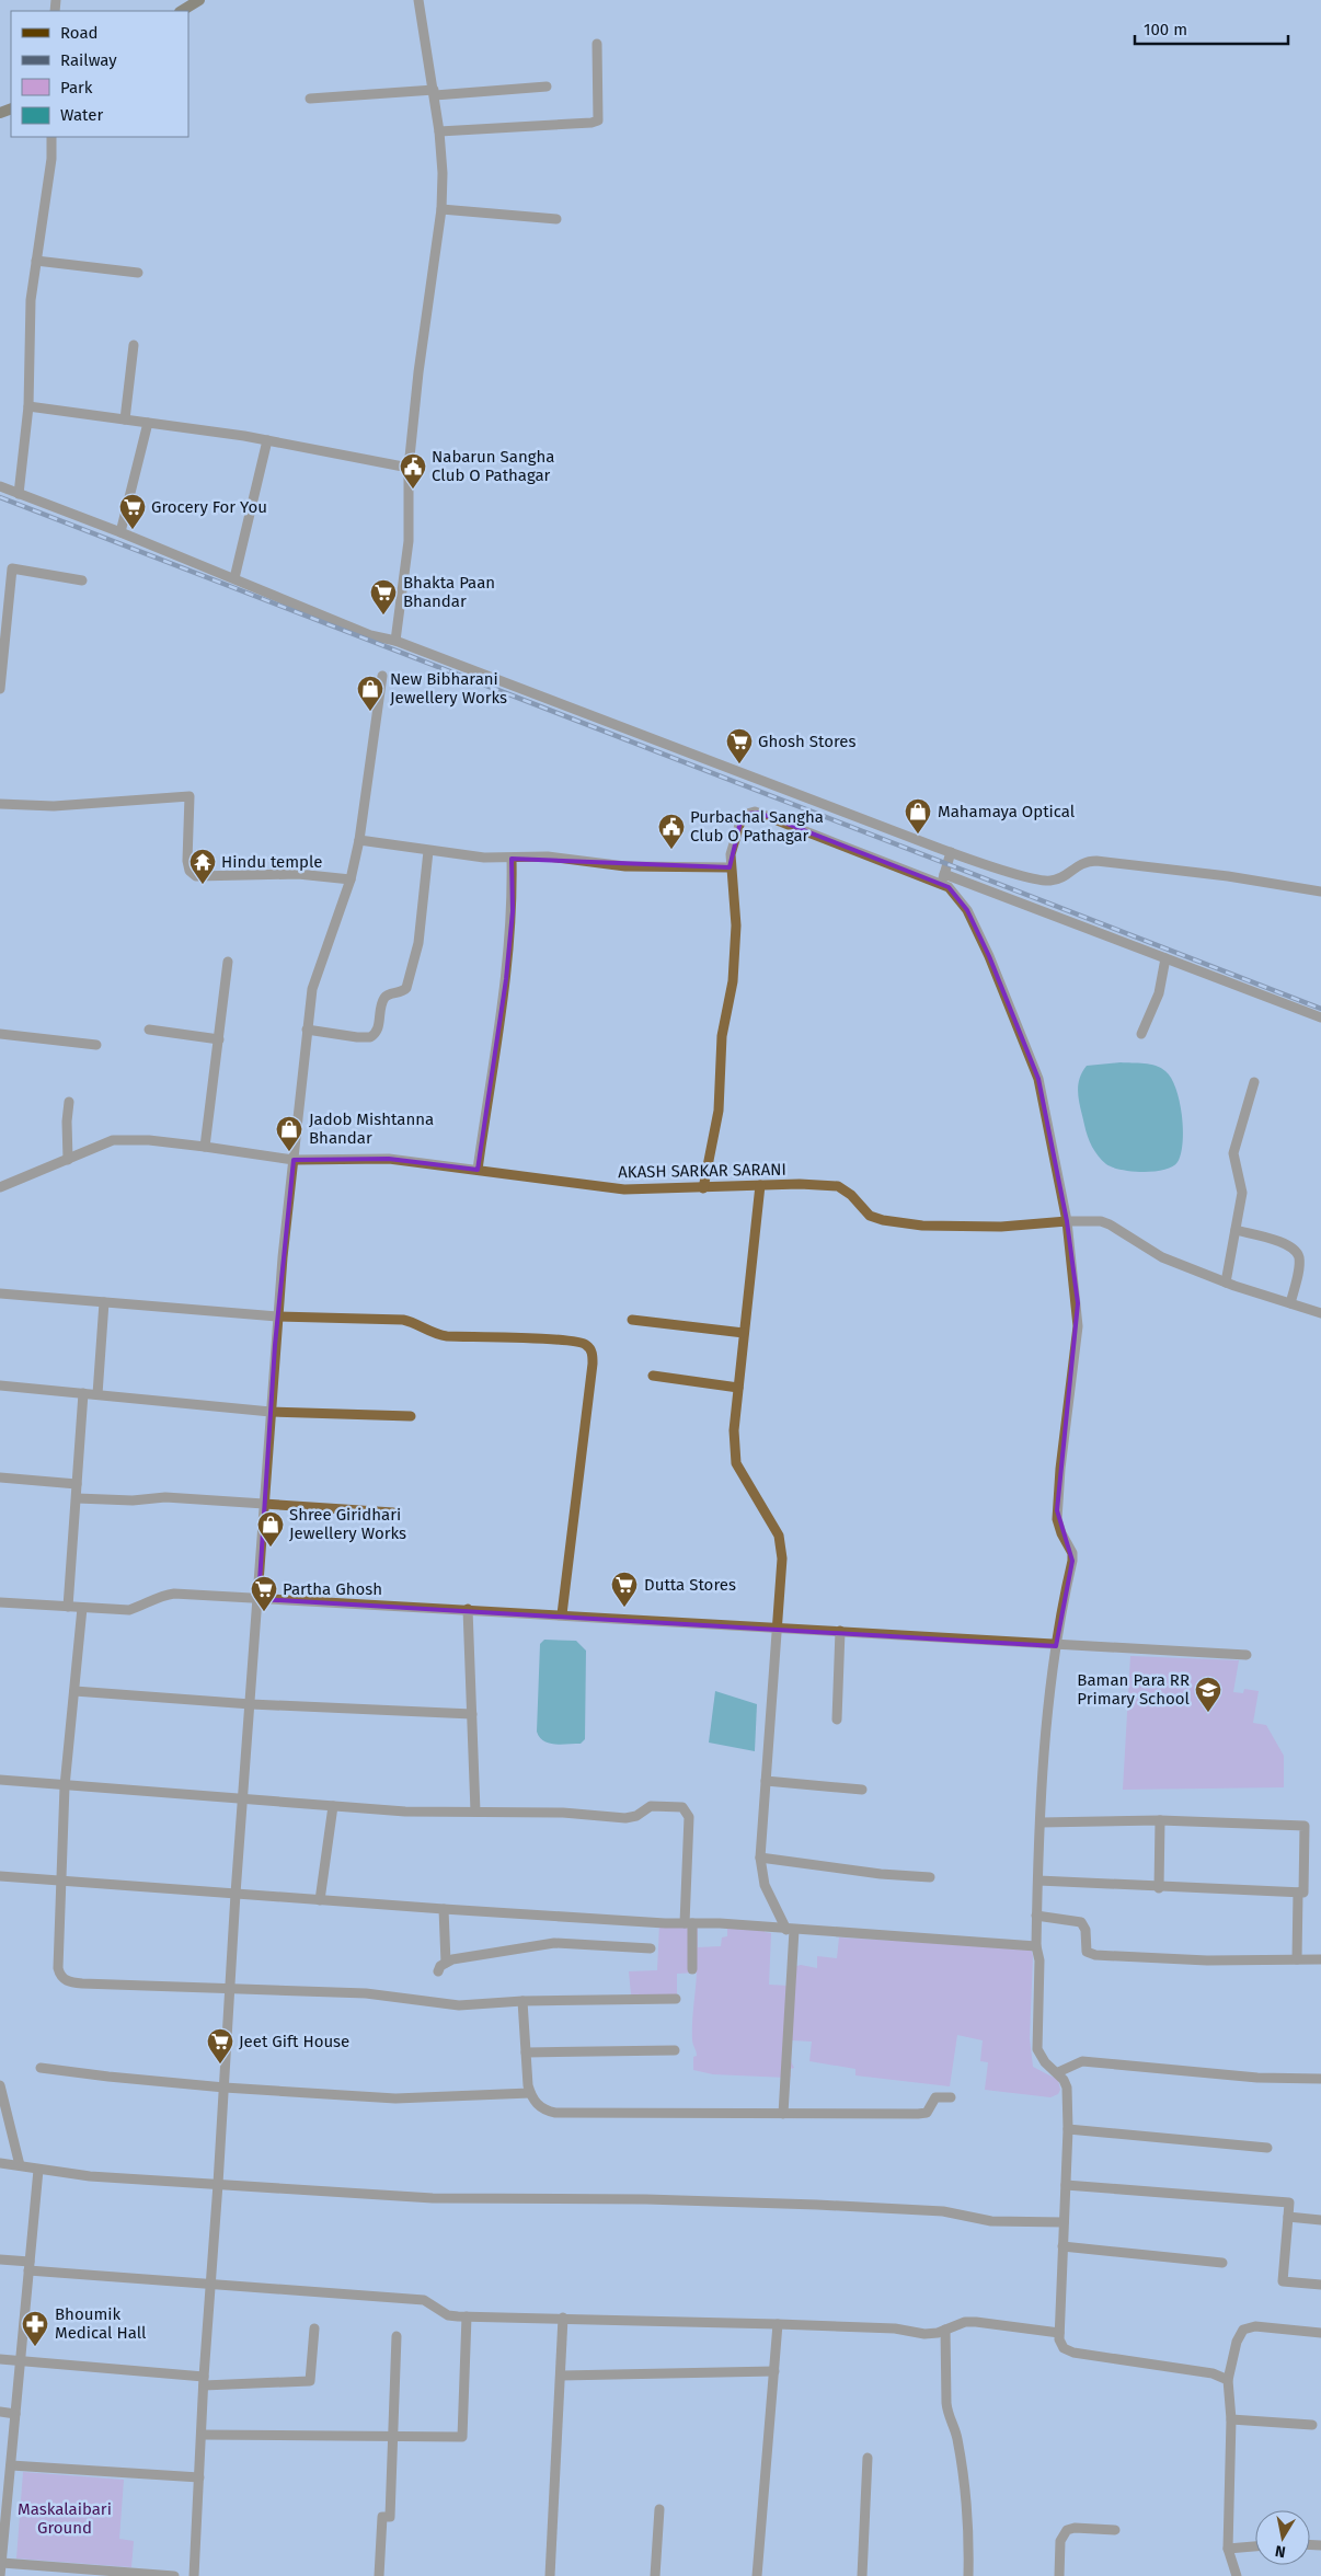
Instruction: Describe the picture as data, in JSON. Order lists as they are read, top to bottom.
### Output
{
  "streets": {
    "street": ["AKASH SARKAR SARANI"]
  },
  "parks": ["Maskalaibari Ground"],
  "places": {
    "public building": ["Nabarun Sangha Club O Pathagar", "Purbachal Sangha Club O Pathagar"],
    "supermarket": [
      "Grocery For You",
      "Bhakta Paan Bhandar",
      "Ghosh Stores",
      "Dutta Stores",
      "Partha Ghosh",
      "Jeet Gift House"
    ],
    "shop": [
      "New Bibharani Jewellery Works",
      "Mahamaya Optical",
      "Jadob Mishtanna Bhandar",
      "Shree Giridhari Jewellery Works"
    ],
    "temple": ["Hindu temple"],
    "school or university": ["Baman Para RR Primary School"],
    "pharmacy": ["Bhoumik Medical Hall"]
  },
  "legend": [
    "Road",
    "Railway",
    "Park",
    "Water"
  ],
  "scale_bar": "100 m",
  "north": "bottom"
}
